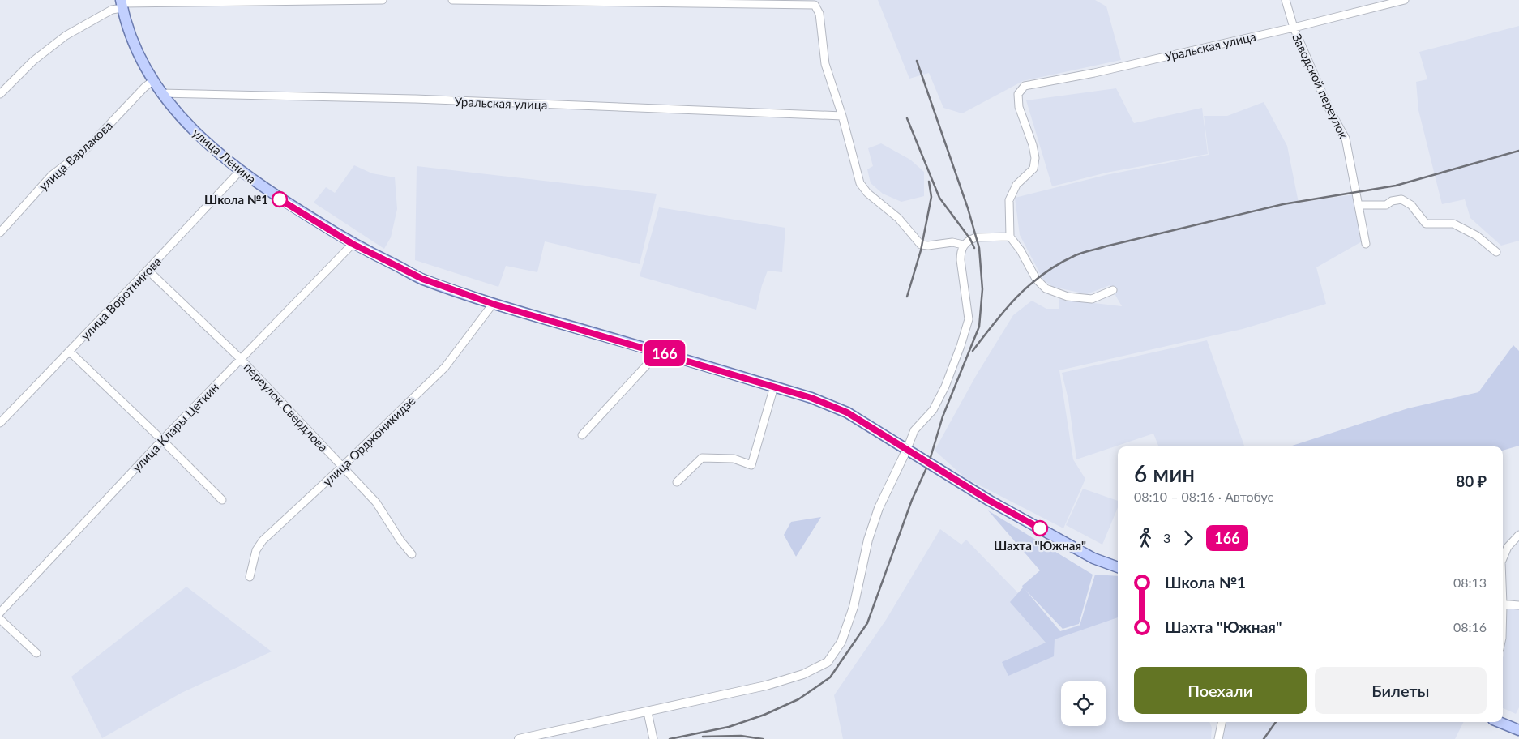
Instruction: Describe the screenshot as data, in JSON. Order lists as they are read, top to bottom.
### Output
{
  "streets": {
    "main road": ["улица Ленина"],
    "street": [
      "Уральская улица",
      "Заводской переулок",
      "улица Варлакова",
      "улица Воротникова",
      "переулок Свердлова",
      "улица Клары Цеткин",
      "улица Орджоникидзе"
    ]
  },
  "crossings": [
    ["Уральская улица", "Заводской переулок"],
    ["Уральская улица", "улица Ленина"],
    ["улица Варлакова", "улица Ленина"],
    ["улица Ленина", "улица Воротникова"],
    ["улица Ленина", "улица Клары Цеткин"],
    ["улица Ленина", "улица Орджоникидзе"],
    ["улица Воротникова", "переулок Свердлова"],
    ["переулок Свердлова", "улица Клары Цеткин"],
    ["переулок Свердлова", "улица Орджоникидзе"]
  ],
  "places": ["Школа №1", "Шахта \"Южная\""],
  "lines": ["bus line 166"],
  "page": {
    "on_map": "166",
    "heading": ["6 мин", "08:10 – 08:16 · Автобус", "80 ₽"],
    "legs": ["3", "166"],
    "list": [
      {
        "name": "Школа №1",
        "value": "08:13"
      },
      {
        "name": "Шахта \"Южная\"",
        "value": "08:16"
      }
    ],
    "buttons": ["Поехали", "Билеты"]
  }
}
